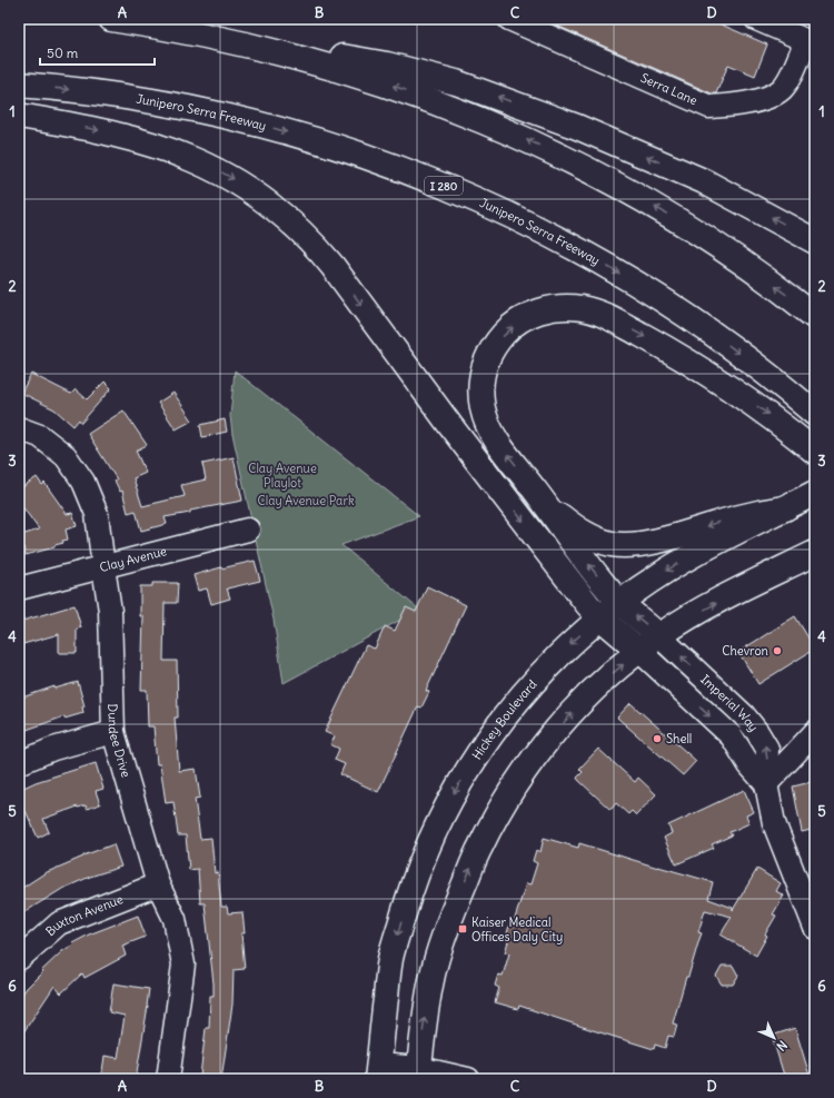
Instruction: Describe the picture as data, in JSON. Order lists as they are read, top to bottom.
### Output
{
  "streets": {
    "main road": ["Junipero Serra Freeway", "I 280", "Hickey Boulevard"],
    "street": [
      "Serra Lane",
      "Clay Avenue",
      "Imperial Way",
      "Dundee Drive",
      "Buxton Avenue"
    ]
  },
  "crossings": [
    ["Clay Avenue", "Dundee Drive"],
    ["Dundee Drive", "Buxton Avenue"]
  ],
  "parks": ["Clay Avenue Playlot", "Clay Avenue Park"],
  "places": {
    "other": ["Chevron", "Shell"],
    "transit": ["Kaiser Medical Offices Daly City"]
  },
  "scale_bar": "50 m",
  "north": "bottom right",
  "grid": {
    "columns": [
      "A",
      "B",
      "C",
      "D"
    ],
    "rows": [
      "1",
      "2",
      "3",
      "4",
      "5",
      "6"
    ]
  }
}
